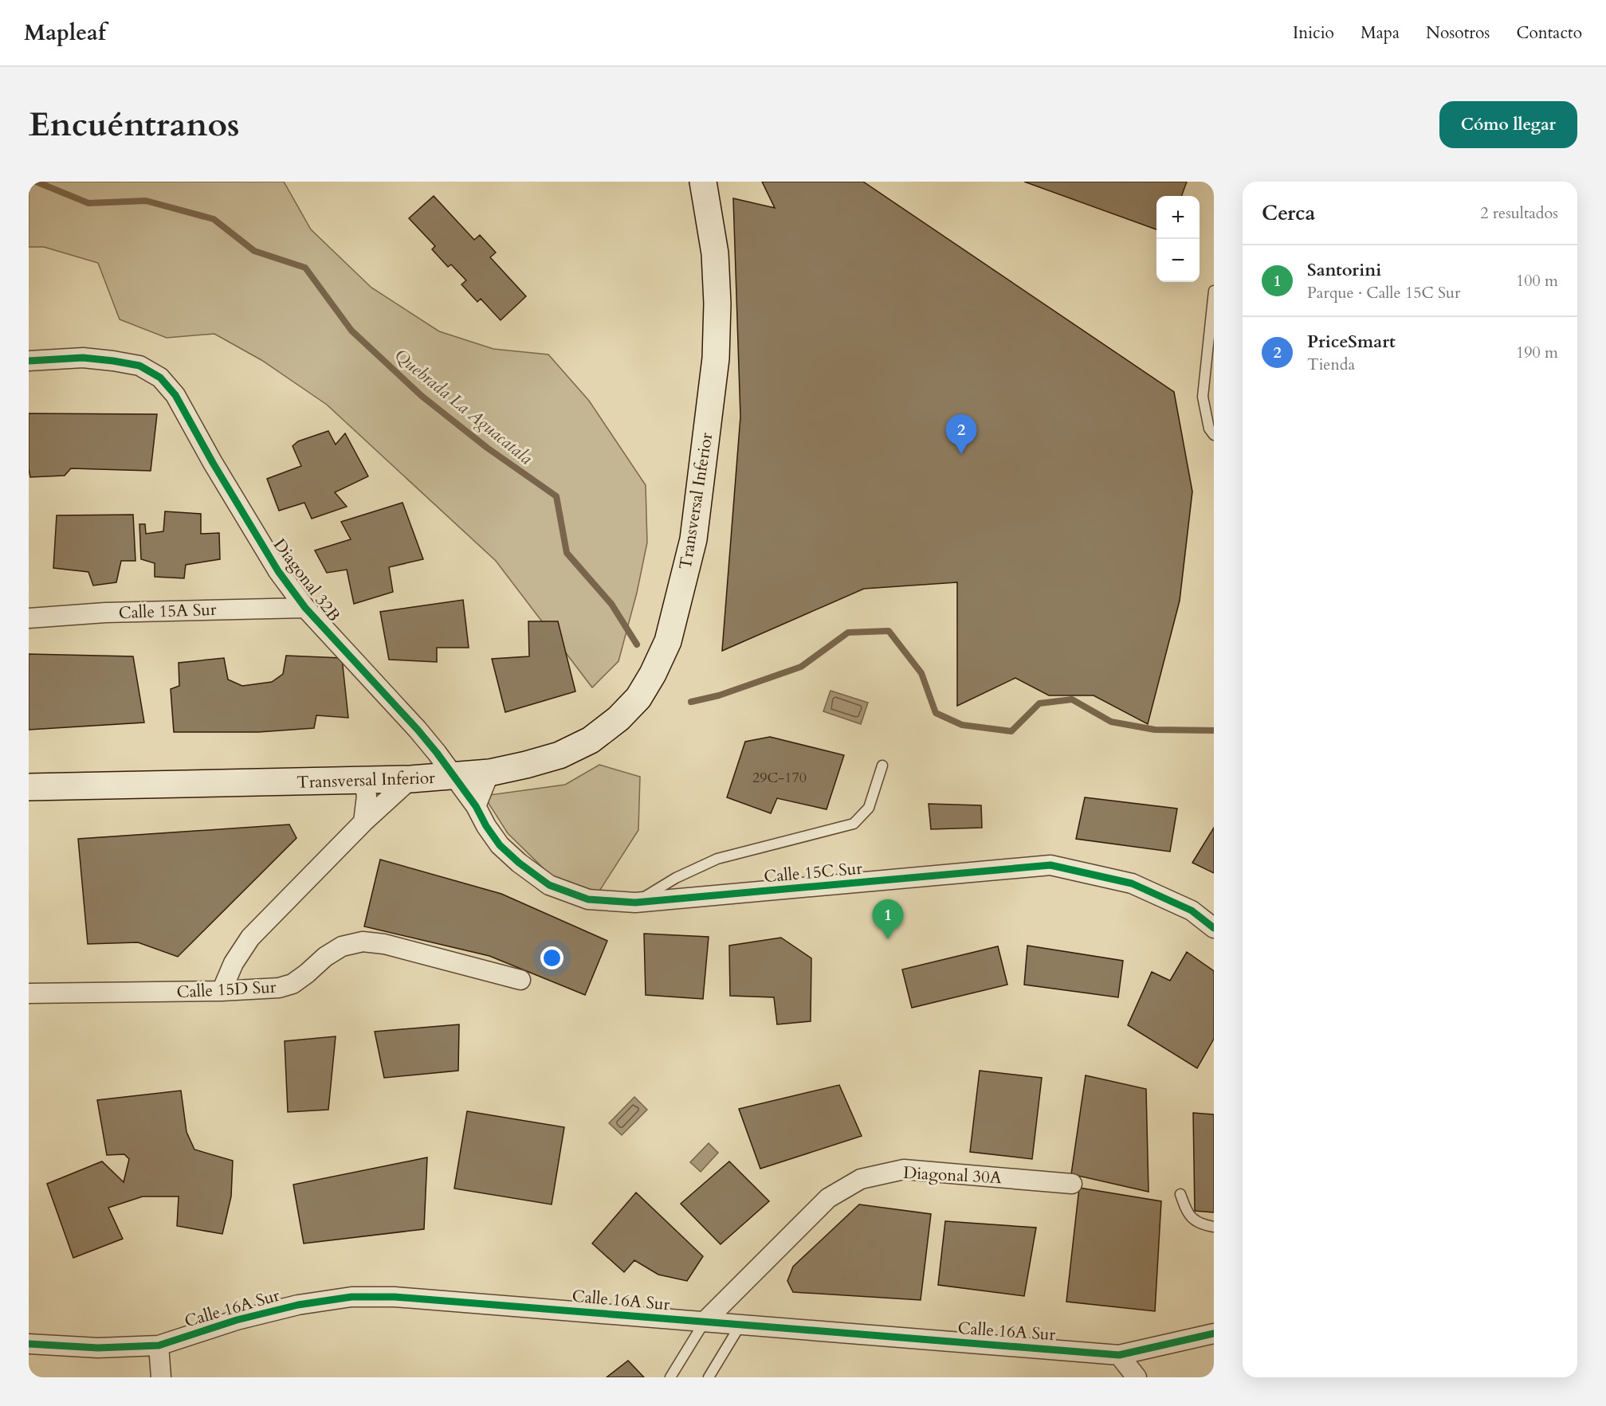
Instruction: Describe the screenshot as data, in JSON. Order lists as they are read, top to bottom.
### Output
{
  "streets": {
    "main road": ["Transversal Inferior"],
    "street": [
      "Diagonal 32B",
      "Calle 15A Sur",
      "Calle 15C Sur",
      "Calle 15D Sur",
      "Diagonal 30A",
      "Calle 16A Sur"
    ]
  },
  "crossings": [
    ["Transversal Inferior", "Diagonal 32B"],
    ["Transversal Inferior", "Calle 15C Sur"],
    ["Diagonal 32B", "Calle 15A Sur"],
    ["Diagonal 32B", "Calle 15C Sur"],
    ["Diagonal 30A", "Calle 16A Sur"]
  ],
  "water": ["Quebrada La Aguacatala"],
  "house_numbers": ["29C-170"],
  "page": {
    "header": "Mapleaf",
    "nav": [
      "Inicio",
      "Mapa",
      "Nosotros",
      "Contacto"
    ],
    "buttons": "Cómo llegar",
    "title": "Encuéntranos",
    "heading": ["Cerca", "2 resultados"],
    "map_buttons": ["+", "−"],
    "list": [
      {
        "mark": "1",
        "name": "Santorini",
        "note": "Parque · Calle 15C Sur",
        "value": "100 m"
      },
      {
        "mark": "2",
        "name": "PriceSmart",
        "note": "Tienda",
        "value": "190 m"
      }
    ],
    "pins": ["2", "1"]
  }
}
